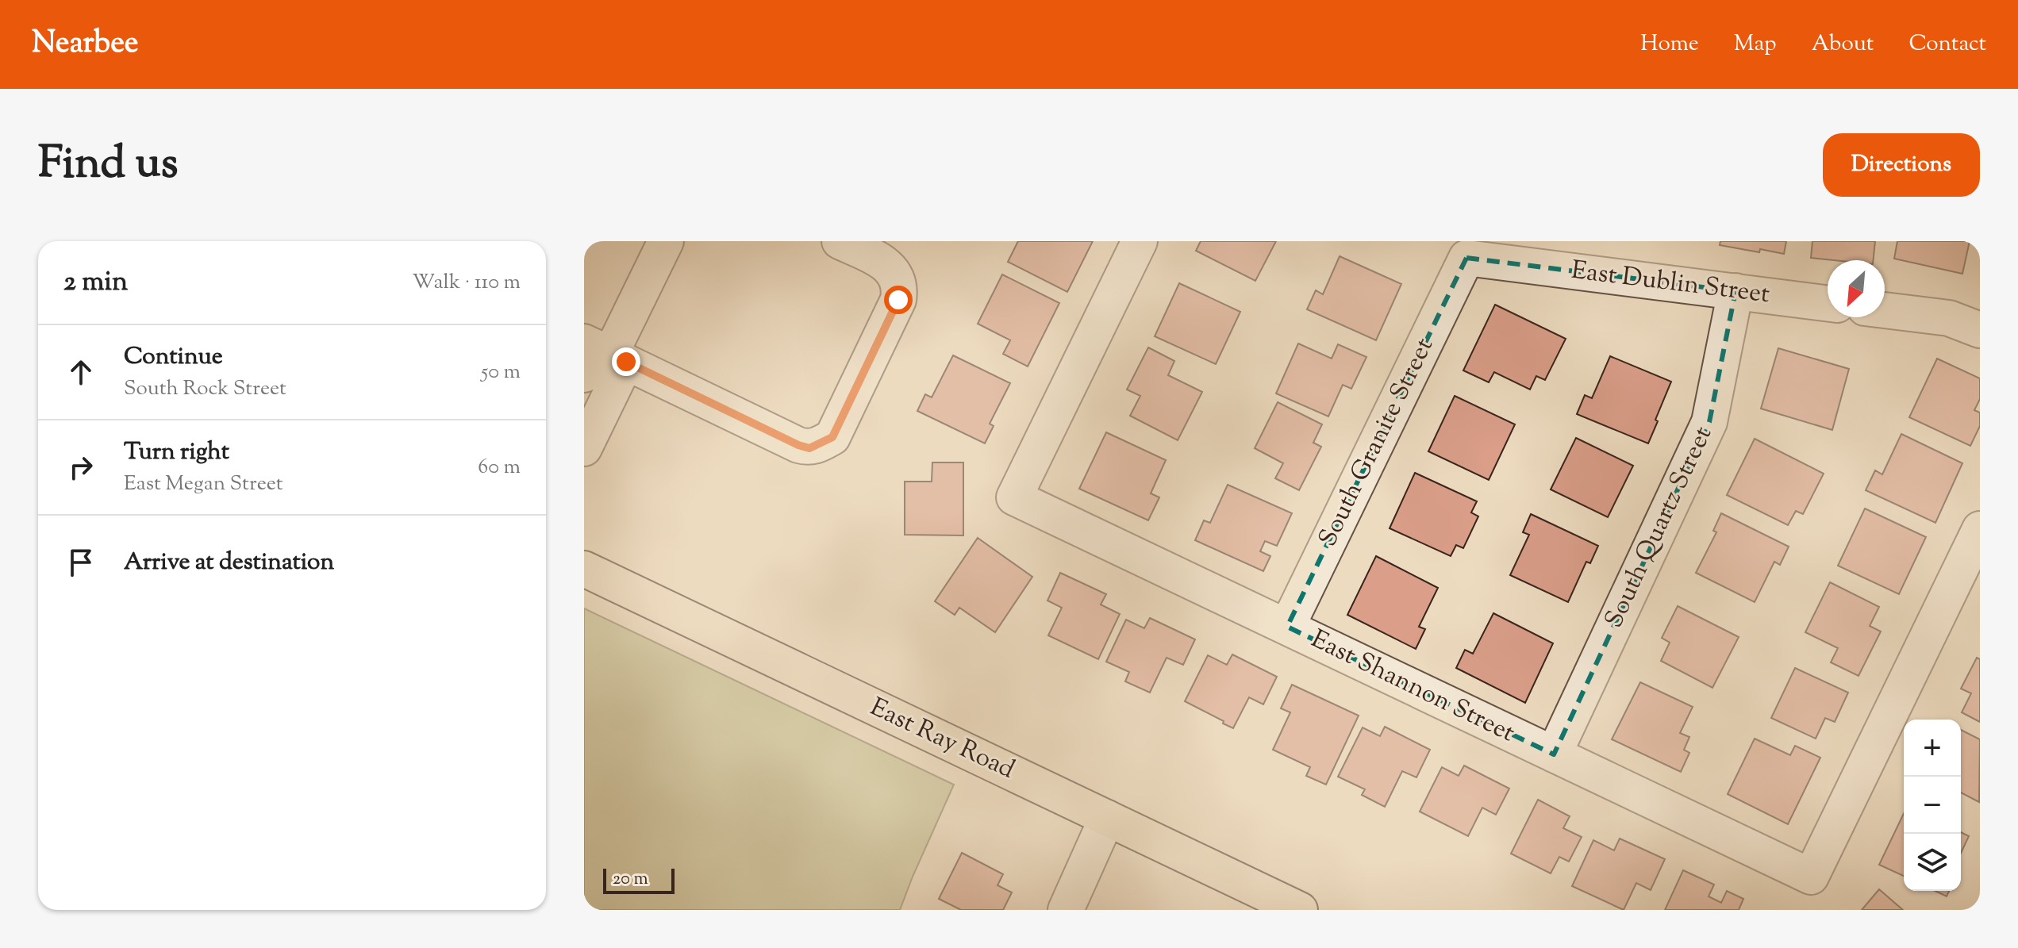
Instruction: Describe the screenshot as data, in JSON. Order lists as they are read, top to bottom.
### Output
{
  "streets": {
    "main road": ["East Ray Road"],
    "street": [
      "East Dublin Street",
      "South Granite Street",
      "South Quartz Street",
      "East Shannon Street"
    ]
  },
  "crossings": [
    ["East Dublin Street", "South Granite Street"],
    ["East Dublin Street", "South Quartz Street"],
    ["South Granite Street", "East Shannon Street"],
    ["South Quartz Street", "East Shannon Street"]
  ],
  "scale_bar": "20 m",
  "north": "bottom left",
  "page": {
    "header": "Nearbee",
    "nav": [
      "Home",
      "Map",
      "About",
      "Contact"
    ],
    "title": "Find us",
    "buttons": "Directions",
    "heading": ["2 min", "Walk · 110 m"],
    "list": [
      ["Continue", "South Rock Street", "50 m"],
      ["Turn right", "East Megan Street", "60 m"],
      "Arrive at destination"
    ],
    "map_buttons": ["+", "−"],
    "scale": "20 m"
  }
}
